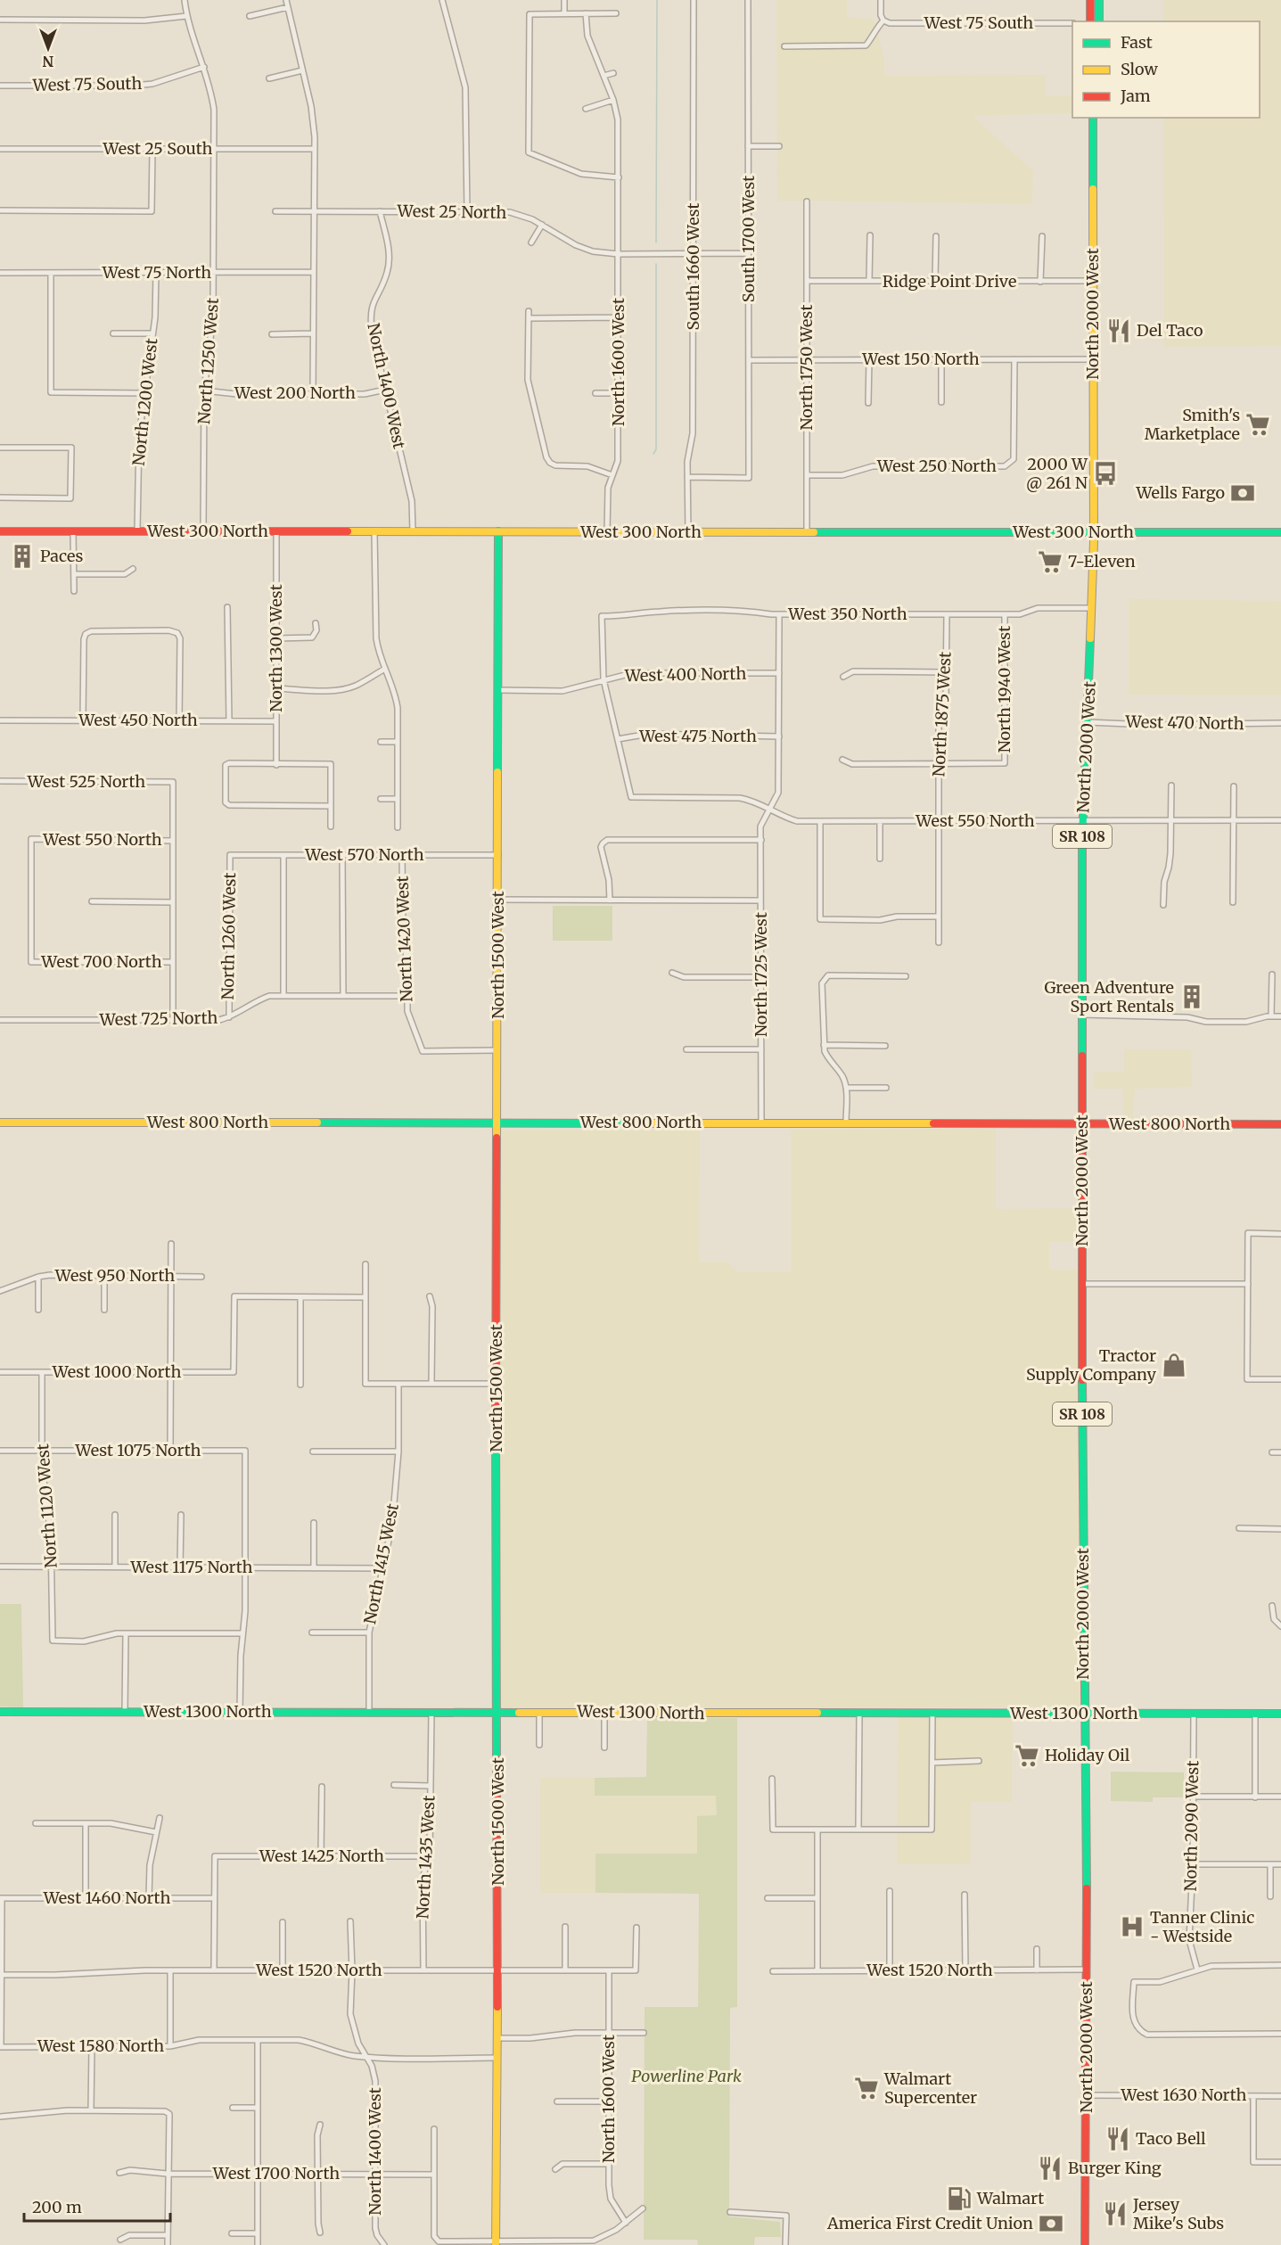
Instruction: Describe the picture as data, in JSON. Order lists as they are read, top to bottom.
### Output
{
  "streets": {
    "street": [
      "West 75 South",
      "West 25 South",
      "West 25 North",
      "South 1700 West",
      "South 1660 West",
      "West 75 North",
      "Ridge Point Drive",
      "North 2000 West",
      "West 150 North",
      "North 1250 West",
      "North 1600 West",
      "North 1750 West",
      "North 1400 West",
      "West 200 North",
      "North 1200 West",
      "West 250 North",
      "West 300 North",
      "West 350 North",
      "North 1300 West",
      "West 400 North",
      "North 1940 West",
      "North 1875 West",
      "West 450 North",
      "West 470 North",
      "West 475 North",
      "West 525 North",
      "West 550 North",
      "SR 108",
      "West 570 North",
      "North 1260 West",
      "North 1420 West",
      "North 1500 West",
      "West 700 North",
      "North 1725 West",
      "West 725 North",
      "West 800 North",
      "West 950 North",
      "West 1000 North",
      "West 1075 North",
      "North 1120 West",
      "North 1415 West",
      "West 1175 North",
      "West 1300 North",
      "North 2090 West",
      "West 1425 North",
      "North 1435 West",
      "West 1460 North",
      "West 1520 North",
      "West 1580 North",
      "West 1630 North",
      "West 1700 North"
    ]
  },
  "crossings": [
    ["West 75 South", "North 1250 West"],
    ["West 25 South", "North 1250 West"],
    ["West 25 North", "South 1700 West"],
    ["West 25 North", "South 1660 West"],
    ["West 25 North", "North 1600 West"],
    ["West 25 North", "North 1400 West"],
    ["South 1700 West", "South 1660 West"],
    ["South 1700 West", "West 150 North"],
    ["South 1660 West", "West 300 North"],
    ["West 75 North", "North 1250 West"],
    ["West 75 North", "North 1200 West"],
    ["Ridge Point Drive", "North 2000 West"],
    ["Ridge Point Drive", "North 1750 West"],
    ["North 2000 West", "West 150 North"],
    ["North 2000 West", "West 300 North"],
    ["North 2000 West", "West 350 North"],
    ["North 2000 West", "West 470 North"],
    ["North 2000 West", "West 550 North"],
    ["North 2000 West", "West 800 North"],
    ["North 2000 West", "West 1300 North"],
    ["North 2000 West", "West 1520 North"],
    ["North 2000 West", "West 1630 North"],
    ["West 150 North", "North 1750 West"],
    ["West 150 North", "West 250 North"],
    ["North 1250 West", "West 200 North"],
    ["North 1250 West", "West 300 North"],
    ["North 1600 West", "West 300 North"],
    ["North 1600 West", "West 1520 North"],
    ["North 1750 West", "West 250 North"],
    ["North 1750 West", "West 300 North"],
    ["North 1400 West", "West 200 North"],
    ["North 1400 West", "West 300 North"],
    ["North 1400 West", "West 1520 North"],
    ["North 1400 West", "West 1580 North"],
    ["North 1400 West", "West 1700 North"],
    ["North 1200 West", "West 300 North"],
    ["West 300 North", "North 1300 West"],
    ["West 300 North", "North 1500 West"],
    ["West 350 North", "West 400 North"],
    ["West 350 North", "North 1940 West"],
    ["West 350 North", "North 1875 West"],
    ["North 1300 West", "West 450 North"],
    ["West 400 North", "North 1500 West"],
    ["North 1940 West", "North 1875 West"],
    ["North 1875 West", "West 550 North"],
    ["West 525 North", "West 550 North"],
    ["West 550 North", "West 700 North"],
    ["West 550 North", "North 1725 West"],
    ["West 570 North", "North 1260 West"],
    ["West 570 North", "North 1420 West"],
    ["West 570 North", "North 1500 West"],
    ["North 1260 West", "West 725 North"],
    ["North 1420 West", "North 1500 West"],
    ["North 1420 West", "West 725 North"],
    ["North 1500 West", "West 800 North"],
    ["North 1500 West", "West 1300 North"],
    ["North 1500 West", "West 1520 North"],
    ["North 1500 West", "West 1580 North"],
    ["North 1725 West", "West 800 North"],
    ["West 1000 North", "North 1120 West"],
    ["West 1075 North", "North 1120 West"],
    ["West 1075 North", "West 1175 North"],
    ["North 1120 West", "West 1175 North"],
    ["North 1415 West", "West 1175 North"],
    ["North 1415 West", "West 1300 North"],
    ["West 1300 North", "North 2090 West"],
    ["West 1300 North", "North 1435 West"],
    ["West 1425 North", "North 1435 West"],
    ["West 1425 North", "West 1460 North"],
    ["North 1435 West", "West 1520 North"]
  ],
  "parks": ["Powerline Park"],
  "places": {
    "restaurant": [
      "Del Taco",
      "Taco Bell",
      "Burger King",
      "Jersey Mike's Subs"
    ],
    "supermarket": [
      "Smith's Marketplace",
      "7-Eleven",
      "Holiday Oil",
      "Walmart Supercenter"
    ],
    "bus stop": ["2000 W @ 261 N"],
    "bank": ["Wells Fargo", "America First Credit Union"],
    "building": ["Paces", "Green Adventure Sport Rentals"],
    "shop": ["Tractor Supply Company"],
    "hospital": ["Tanner Clinic - Westside"],
    "fuel station": ["Walmart"]
  },
  "legend": ["Fast", "Slow", "Jam"],
  "scale_bar": "200 m",
  "north": "bottom"
}
